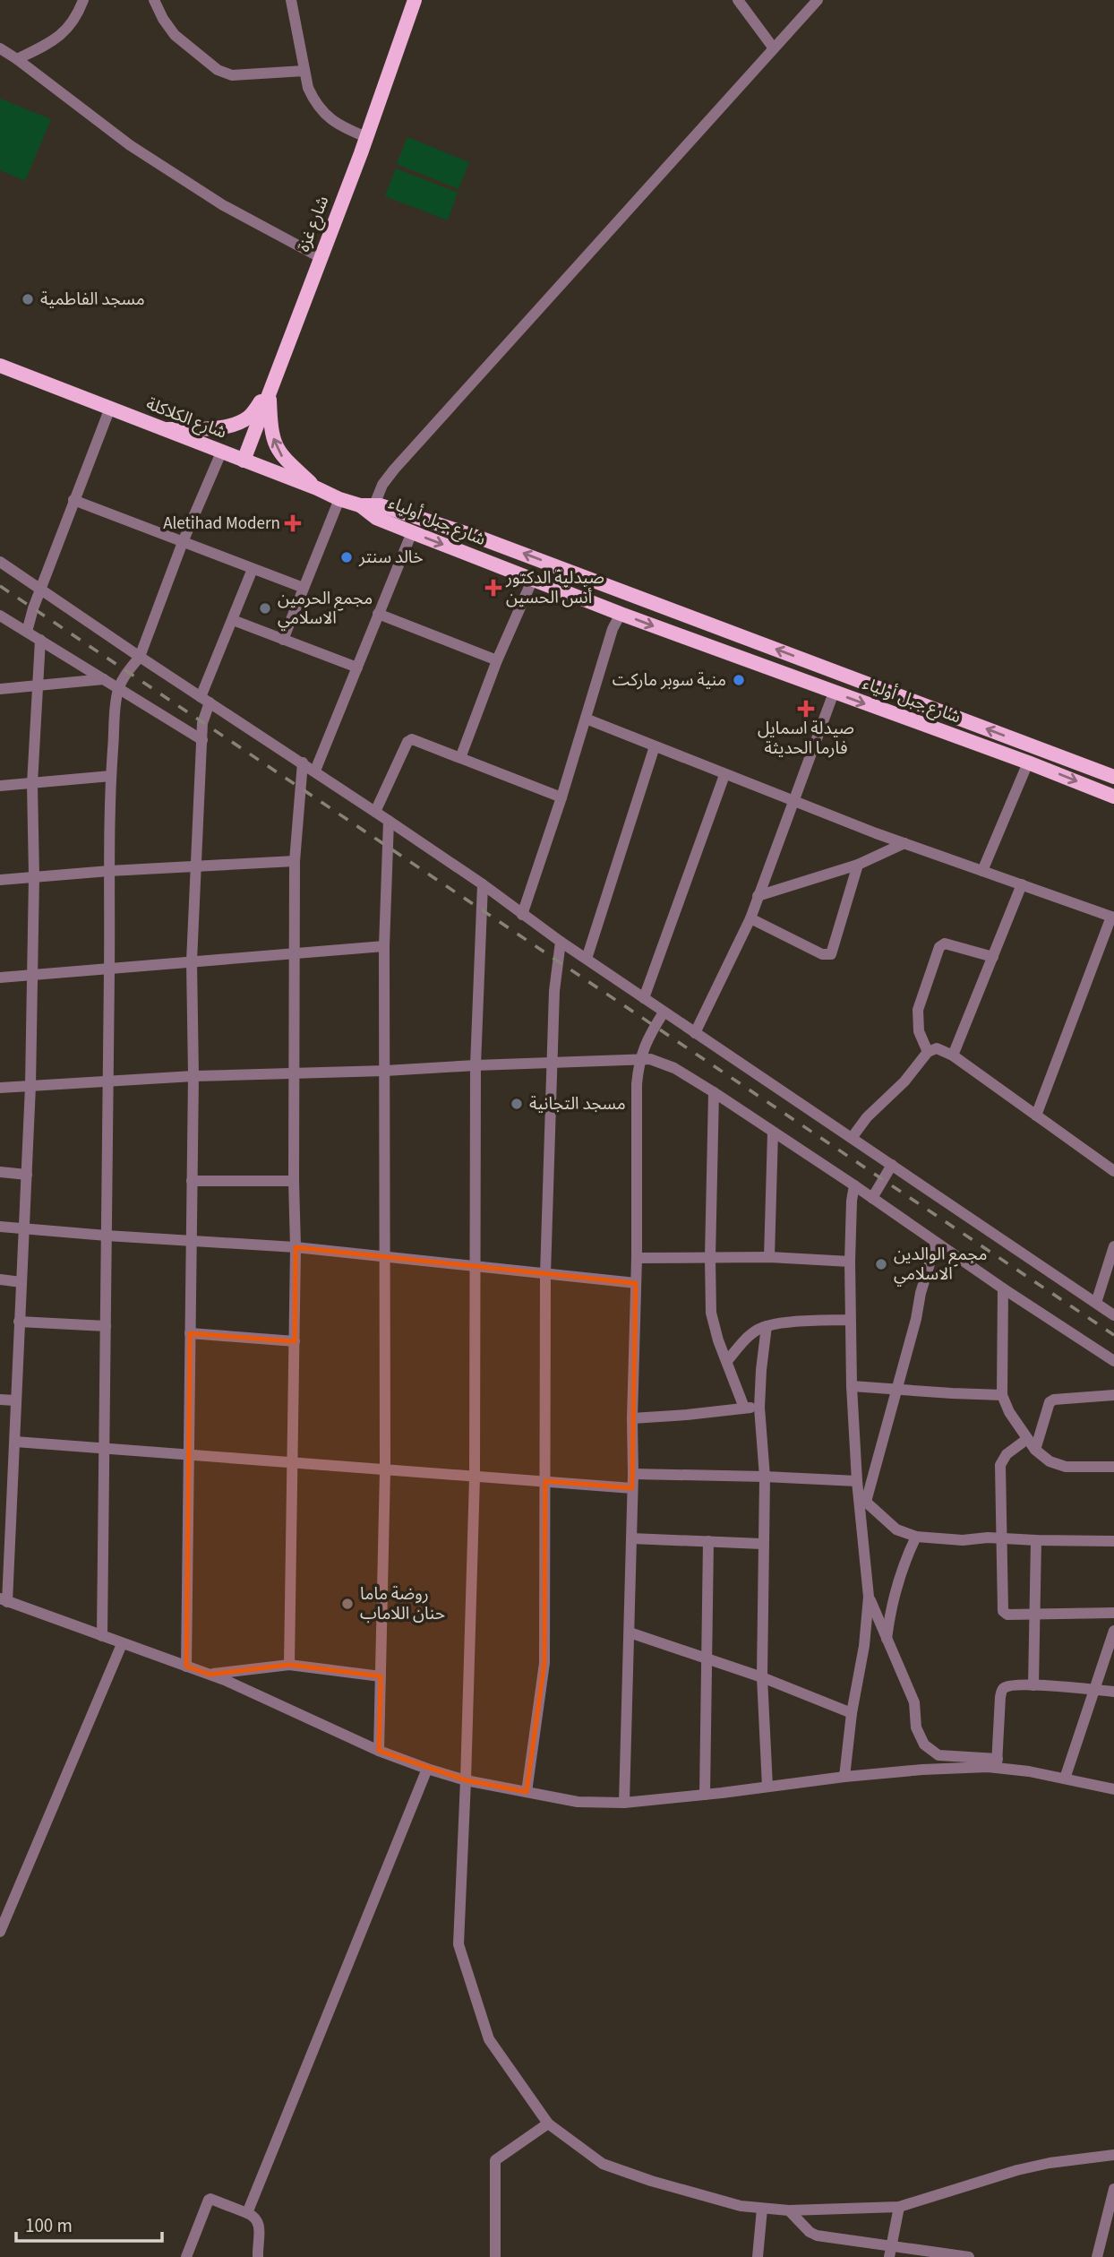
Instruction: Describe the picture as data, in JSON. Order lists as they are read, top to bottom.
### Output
{
  "streets": {
    "main road": ["شارع غزة", "شارع الكلاكلة", "شارع جبل أولياء"]
  },
  "crossings": [
    ["شارع غزة", "شارع الكلاكلة"],
    ["شارع الكلاكلة", "شارع جبل أولياء"]
  ],
  "places": {
    "other": [
      "مسجد الفاطمية",
      "خالد سنتر",
      "مجمع الحرمين الاسلامي",
      "منية سوبر ماركت",
      "مسجد التجانية",
      "مجمع الوالدين الاسلامي",
      "روضة ماما حنان اللاماب"
    ],
    "health": ["Aletihad Modern", "صيدلية الدكتور أنس الحسين", "صيدلة اسمايل فارما الحديثة"]
  },
  "scale_bar": "100 m"
}
